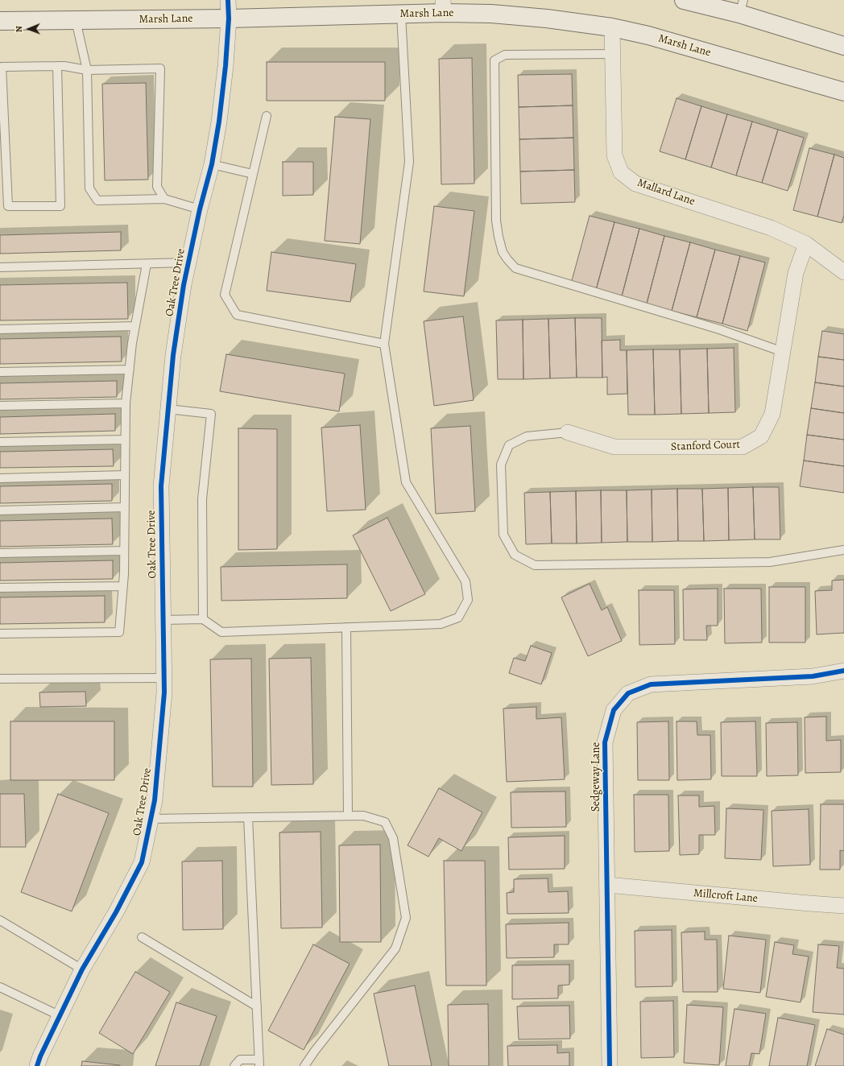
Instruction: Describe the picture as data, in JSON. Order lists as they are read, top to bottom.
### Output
{
  "streets": {
    "main road": ["Marsh Lane"],
    "street": [
      "Mallard Lane",
      "Oak Tree Drive",
      "Stanford Court",
      "Sedgeway Lane",
      "Millcroft Lane"
    ]
  },
  "crossings": [
    ["Marsh Lane", "Mallard Lane"],
    ["Marsh Lane", "Oak Tree Drive"],
    ["Mallard Lane", "Stanford Court"],
    ["Sedgeway Lane", "Millcroft Lane"]
  ],
  "north": "left"
}
